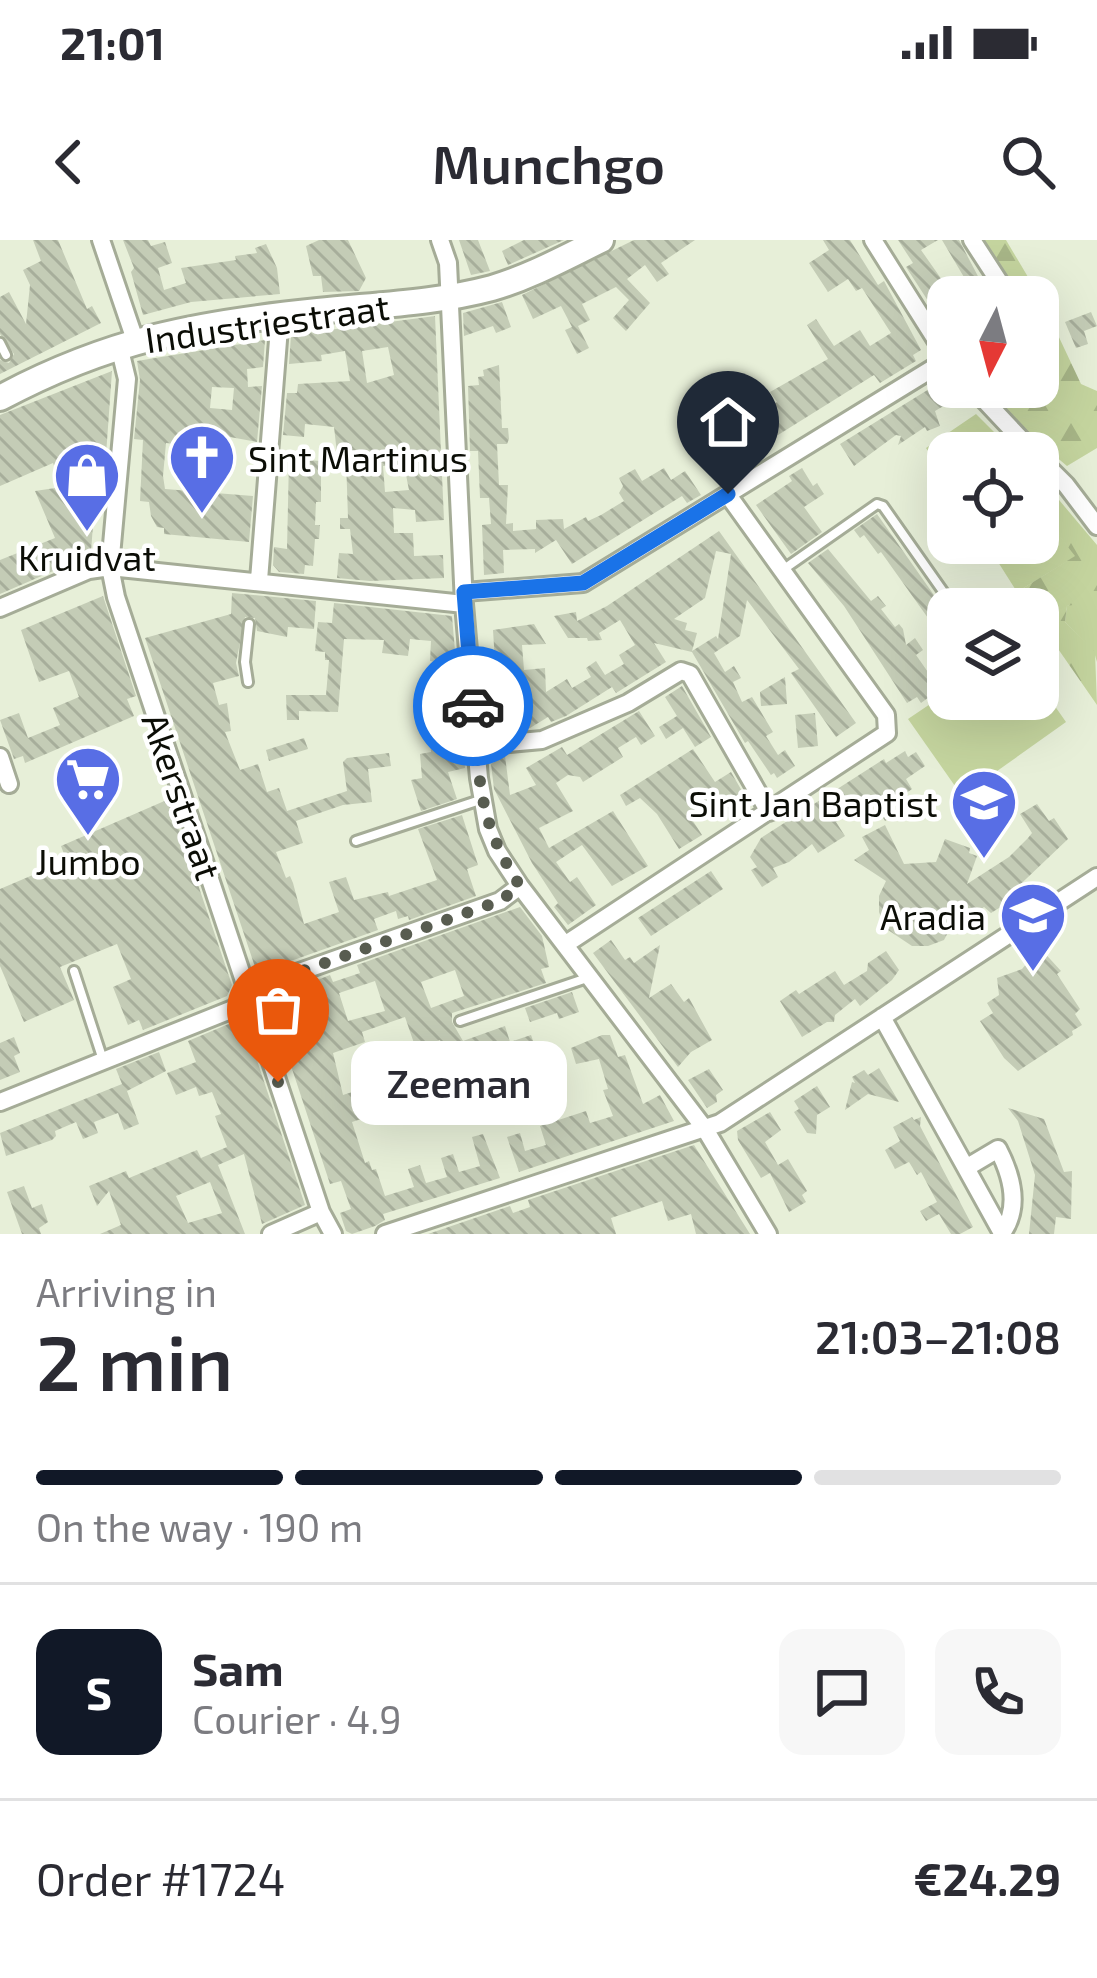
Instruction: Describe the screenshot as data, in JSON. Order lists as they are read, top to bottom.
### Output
{
  "streets": {
    "street": ["Industriestraat", "Akerstraat"]
  },
  "crossings": [
    ["Industriestraat", "Akerstraat"]
  ],
  "places": {
    "church": ["Sint Martinus"],
    "shop": ["Kruidvat"],
    "supermarket": ["Jumbo"],
    "school or university": ["Sint Jan Baptist", "Aradia"],
    "other": ["Zeeman"]
  },
  "north": "bottom",
  "page": {
    "status": "21:01",
    "header": "Munchgo",
    "bubble": "Zeeman",
    "heading": ["2 min", "Arriving in", "21:03–21:08"],
    "panel": [
      "Sam",
      "Courier · 4.9",
      "Order #1724",
      "€24.29"
    ],
    "bar": "On the way · 190 m",
    "round": "S"
  }
}
